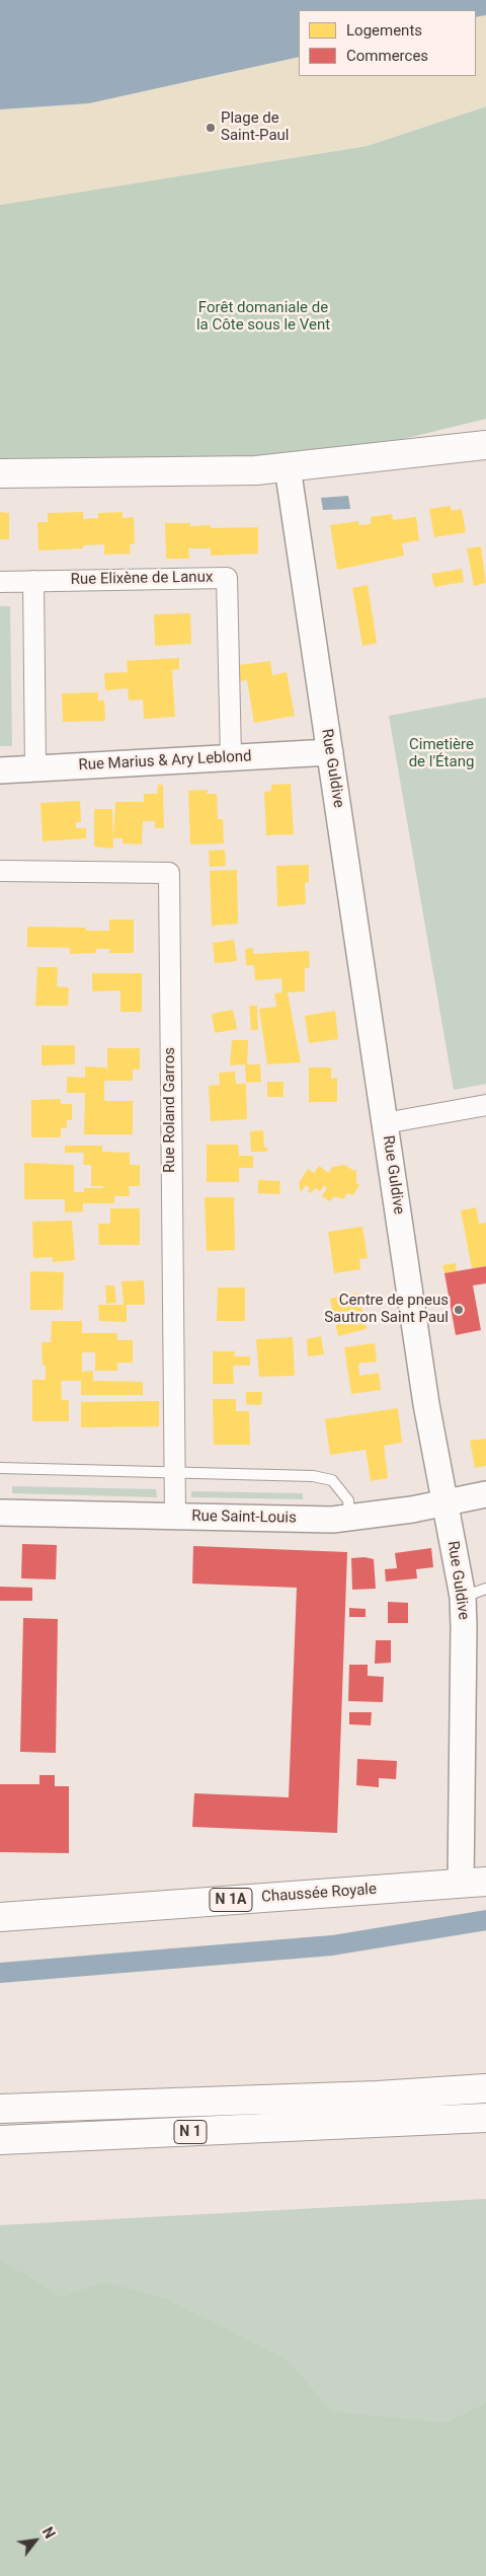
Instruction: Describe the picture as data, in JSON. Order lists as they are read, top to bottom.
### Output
{
  "streets": {
    "main road": ["Chaussée Royale", "N 1A", "N 1"],
    "street": [
      "Rue Elixène de Lanux",
      "Rue Marius & Ary Leblond",
      "Rue Guldive",
      "Rue Roland Garros",
      "Rue Saint-Louis"
    ]
  },
  "crossings": [
    ["Rue Elixène de Lanux", "Rue Marius & Ary Leblond"],
    ["Rue Marius & Ary Leblond", "Rue Guldive"],
    ["Rue Guldive", "Rue Saint-Louis"],
    ["Rue Guldive", "Chaussée Royale"],
    ["Rue Roland Garros", "Rue Saint-Louis"]
  ],
  "parks": ["Forêt domaniale de la Côte sous le Vent", "Cimetière de l'Étang"],
  "places": ["Plage de Saint-Paul", "Centre de pneus Sautron Saint Paul"],
  "legend": ["Logements", "Commerces"],
  "north": "top right"
}
